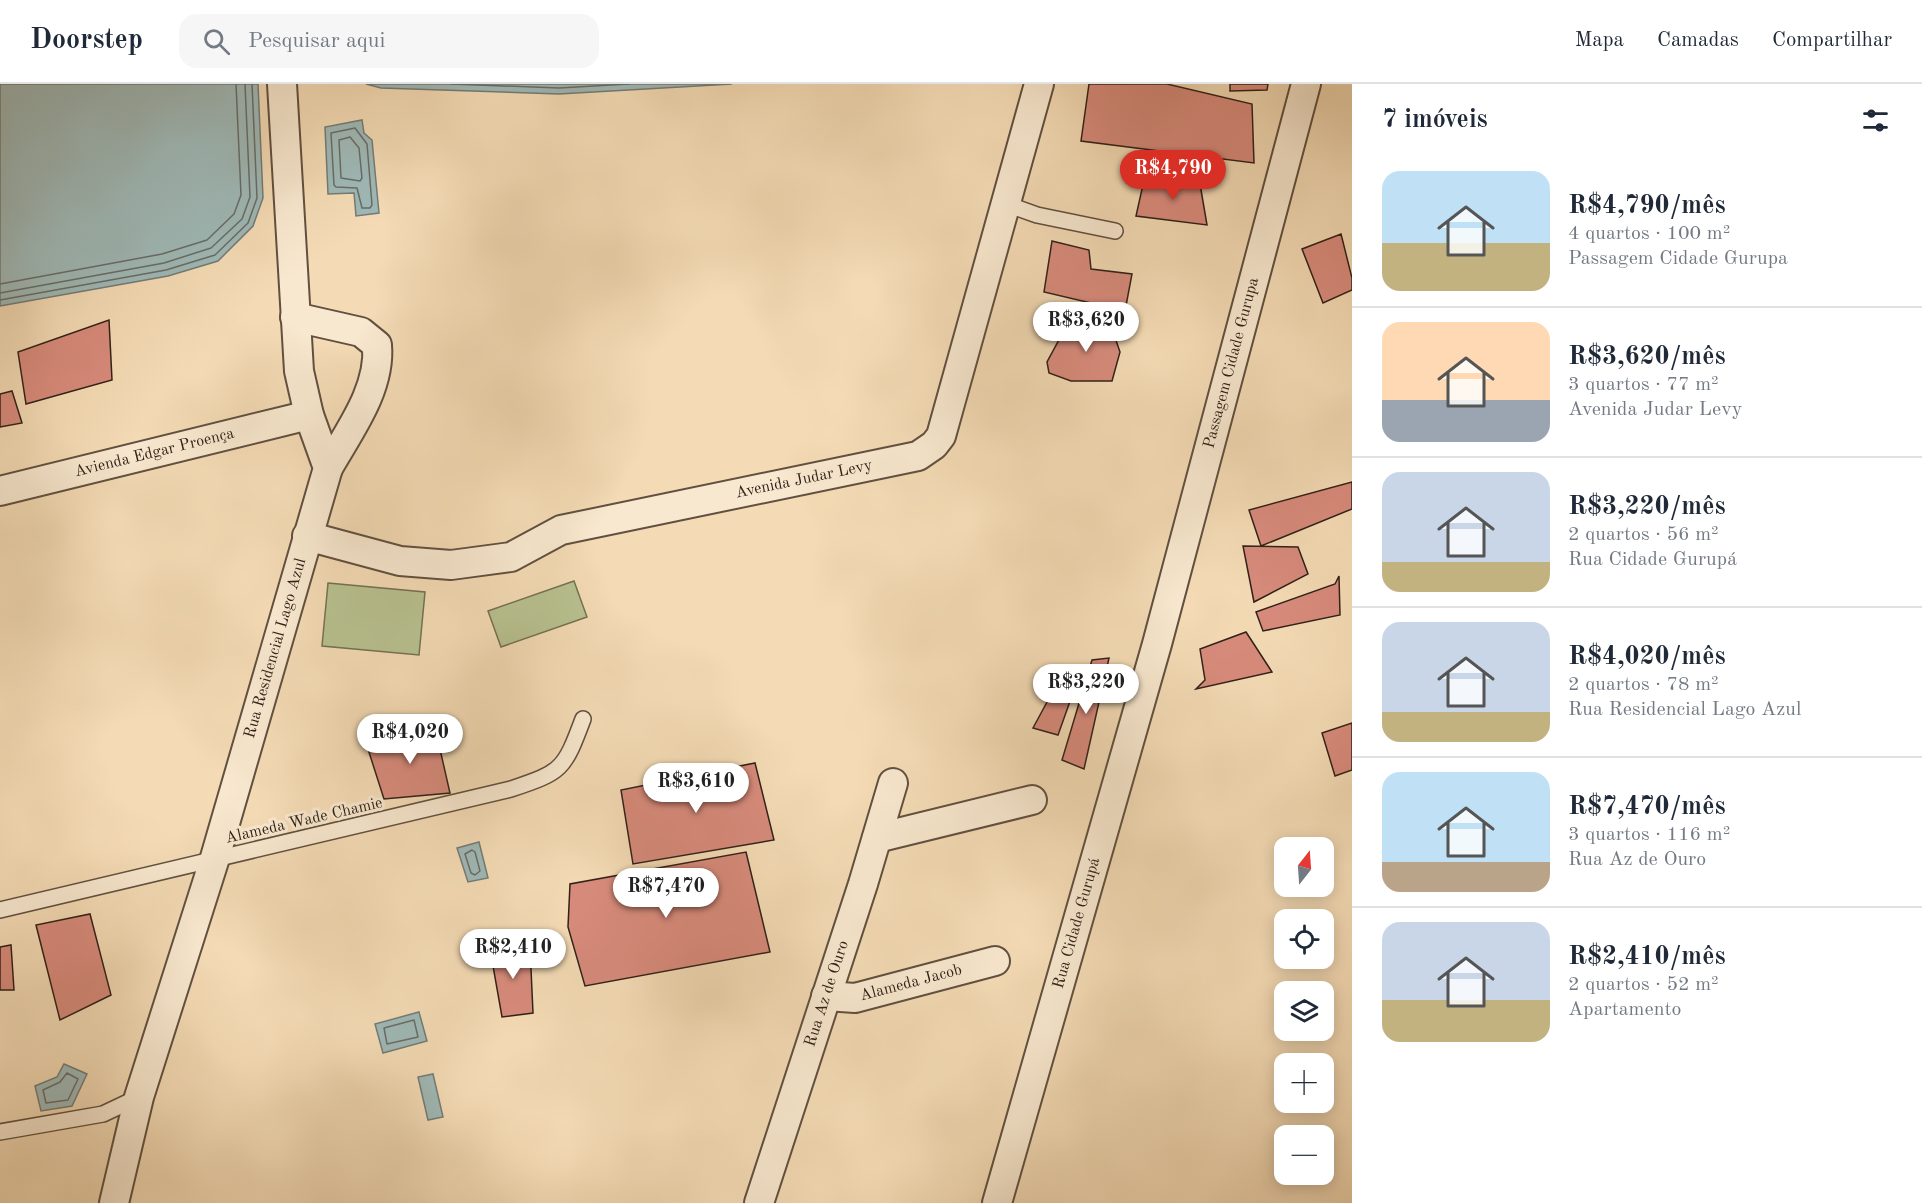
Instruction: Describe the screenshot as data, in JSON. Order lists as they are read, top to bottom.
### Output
{
  "streets": {
    "street": [
      "Passagem Cidade Gurupa",
      "Avienda Edgar Proença",
      "Avenida Judar Levy",
      "Rua Residencial Lago Azul",
      "Rua Cidade Gurupá",
      "Alameda Jacob",
      "Rua Az de Ouro"
    ],
    "lane": ["Alameda Wade Chamie"]
  },
  "crossings": [
    ["Passagem Cidade Gurupa", "Rua Cidade Gurupá"],
    ["Avenida Judar Levy", "Rua Residencial Lago Azul"],
    ["Rua Residencial Lago Azul", "Alameda Wade Chamie"],
    ["Alameda Jacob", "Rua Az de Ouro"]
  ],
  "north": "top",
  "page": {
    "header": "Doorstep",
    "search": "Pesquisar aqui",
    "nav": ["Mapa", "Camadas", "Compartilhar"],
    "heading": "7 imóveis",
    "price": [
      "R$4,790",
      "R$3,620",
      "R$3,220",
      "R$4,020",
      "R$3,610",
      "R$7,470",
      "R$2,410"
    ],
    "list": [
      {
        "name": "R$4,790/mês",
        "note": "4 quartos · 100 m² · Passagem Cidade Gurupa"
      },
      {
        "name": "R$3,620/mês",
        "note": "3 quartos · 77 m² · Avenida Judar Levy"
      },
      {
        "name": "R$3,220/mês",
        "note": "2 quartos · 56 m² · Rua Cidade Gurupá"
      },
      {
        "name": "R$4,020/mês",
        "note": "2 quartos · 78 m² · Rua Residencial Lago Azul"
      },
      {
        "name": "R$7,470/mês",
        "note": "3 quartos · 116 m² · Rua Az de Ouro"
      },
      {
        "name": "R$2,410/mês",
        "note": "2 quartos · 52 m² · Apartamento"
      }
    ],
    "map_buttons": ["+", "−"]
  }
}
